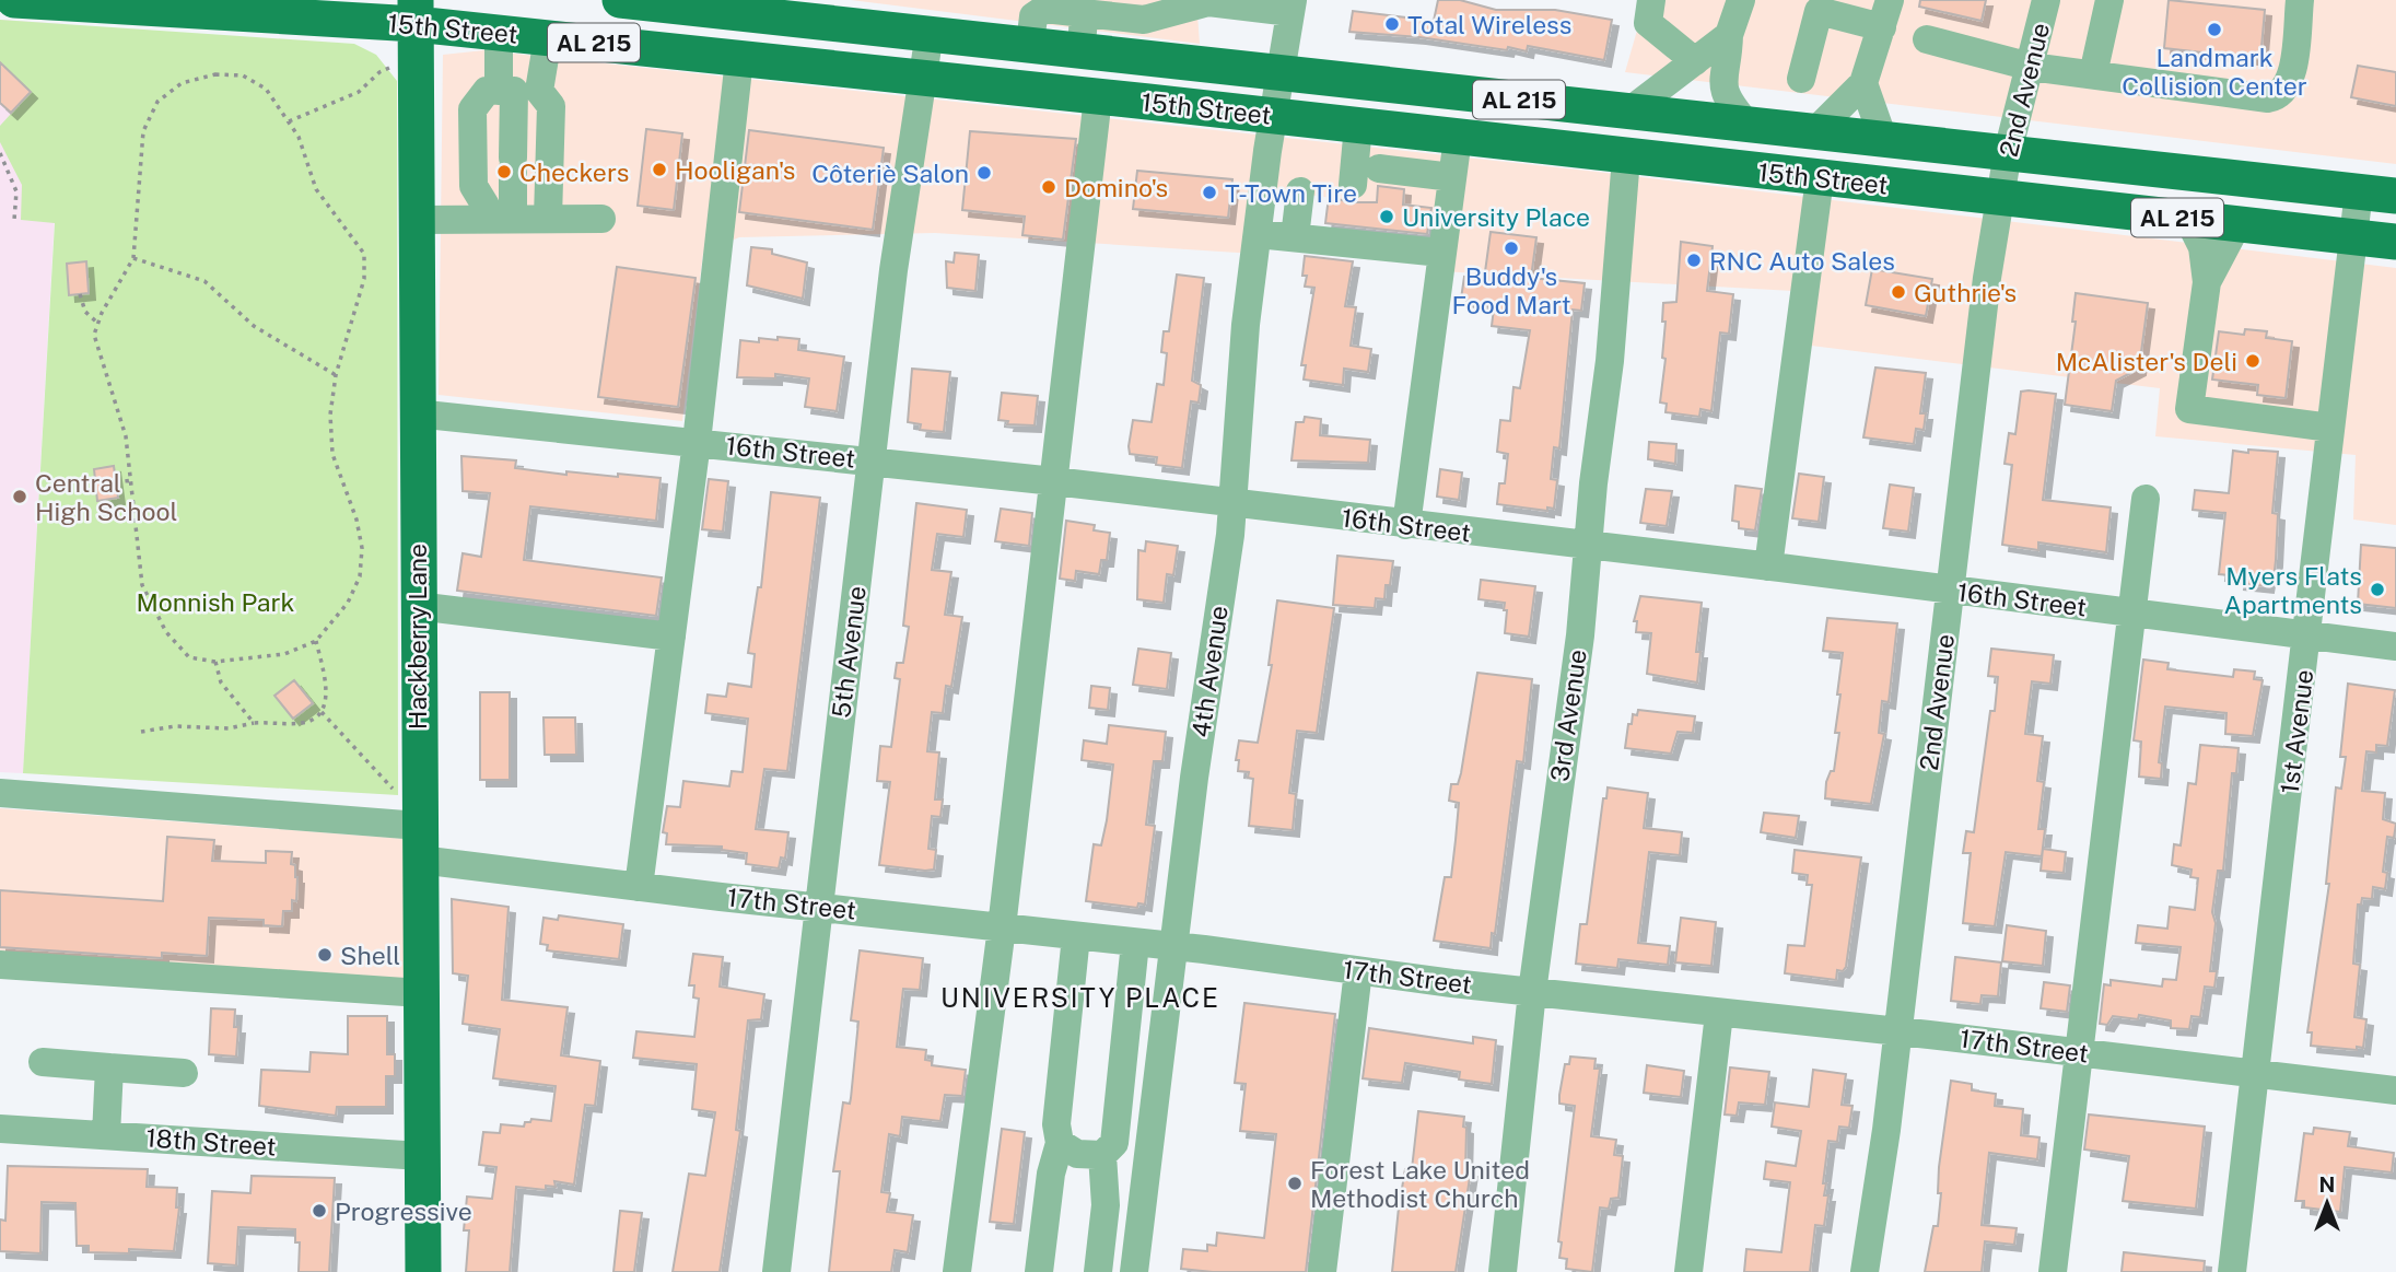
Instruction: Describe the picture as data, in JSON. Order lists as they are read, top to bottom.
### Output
{
  "streets": {
    "main road": ["15th Street", "AL 215", "Hackberry Lane"],
    "street": [
      "2nd Avenue",
      "16th Street",
      "5th Avenue",
      "4th Avenue",
      "3rd Avenue",
      "1st Avenue",
      "17th Street",
      "18th Street"
    ]
  },
  "crossings": [
    ["15th Street", "2nd Avenue"],
    ["15th Street", "Hackberry Lane"],
    ["15th Street", "5th Avenue"],
    ["15th Street", "4th Avenue"],
    ["15th Street", "3rd Avenue"],
    ["15th Street", "1st Avenue"],
    ["2nd Avenue", "16th Street"],
    ["2nd Avenue", "17th Street"],
    ["16th Street", "Hackberry Lane"],
    ["16th Street", "5th Avenue"],
    ["16th Street", "4th Avenue"],
    ["16th Street", "3rd Avenue"],
    ["16th Street", "1st Avenue"],
    ["Hackberry Lane", "17th Street"],
    ["Hackberry Lane", "18th Street"],
    ["5th Avenue", "17th Street"],
    ["4th Avenue", "17th Street"],
    ["3rd Avenue", "17th Street"],
    ["1st Avenue", "17th Street"]
  ],
  "districts": ["UNIVERSITY PLACE"],
  "parks": ["Monnish Park"],
  "places": [
    "Total Wireless",
    "Landmark Collision Center",
    "Hooligan's",
    "Checkers",
    "Côteriè Salon",
    "Domino's",
    "T-Town Tire",
    "University Place",
    "Buddy's Food Mart",
    "RNC Auto Sales",
    "Guthrie's",
    "McAlister's Deli",
    "Central High School",
    "Myers Flats Apartments",
    "Shell",
    "Forest Lake United Methodist Church",
    "Progressive"
  ],
  "north": "top"
}
